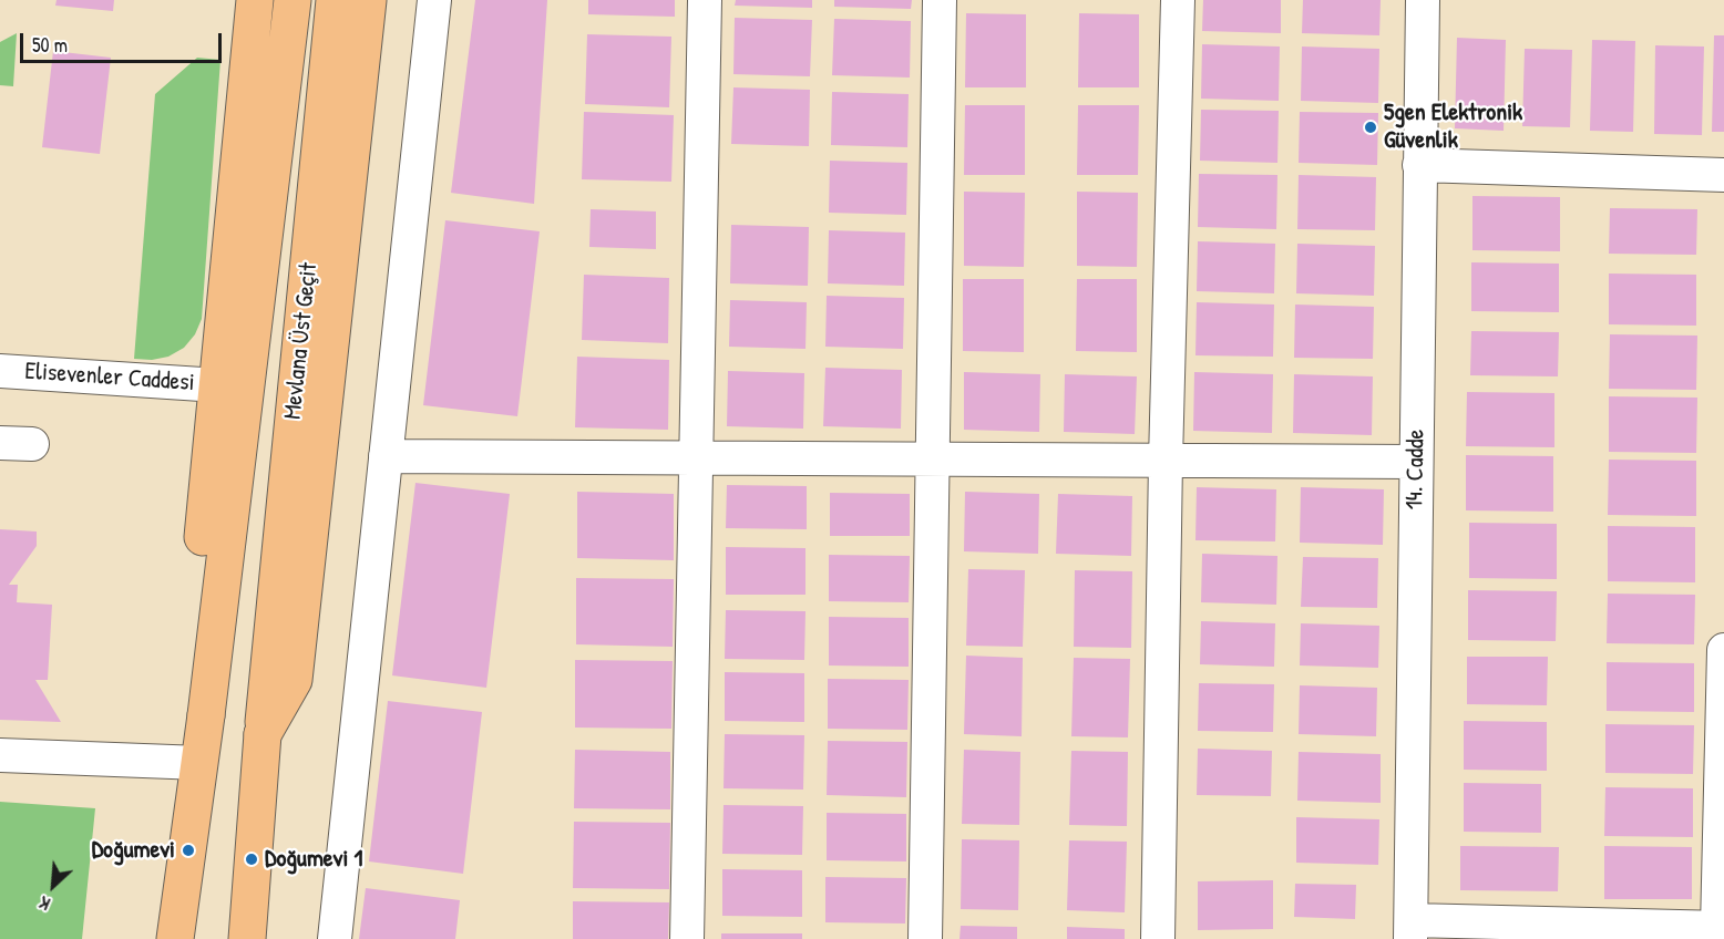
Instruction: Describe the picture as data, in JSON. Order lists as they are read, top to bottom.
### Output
{
  "streets": {
    "main road": ["Mevlana Üst Geçit"],
    "street": ["Elisevenler Caddesi", "14. Cadde"]
  },
  "places": ["5gen Elektronik Güvenlik", "Doğumevi", "Doğumevi 1"],
  "scale_bar": "50 m",
  "north": "bottom left"
}
